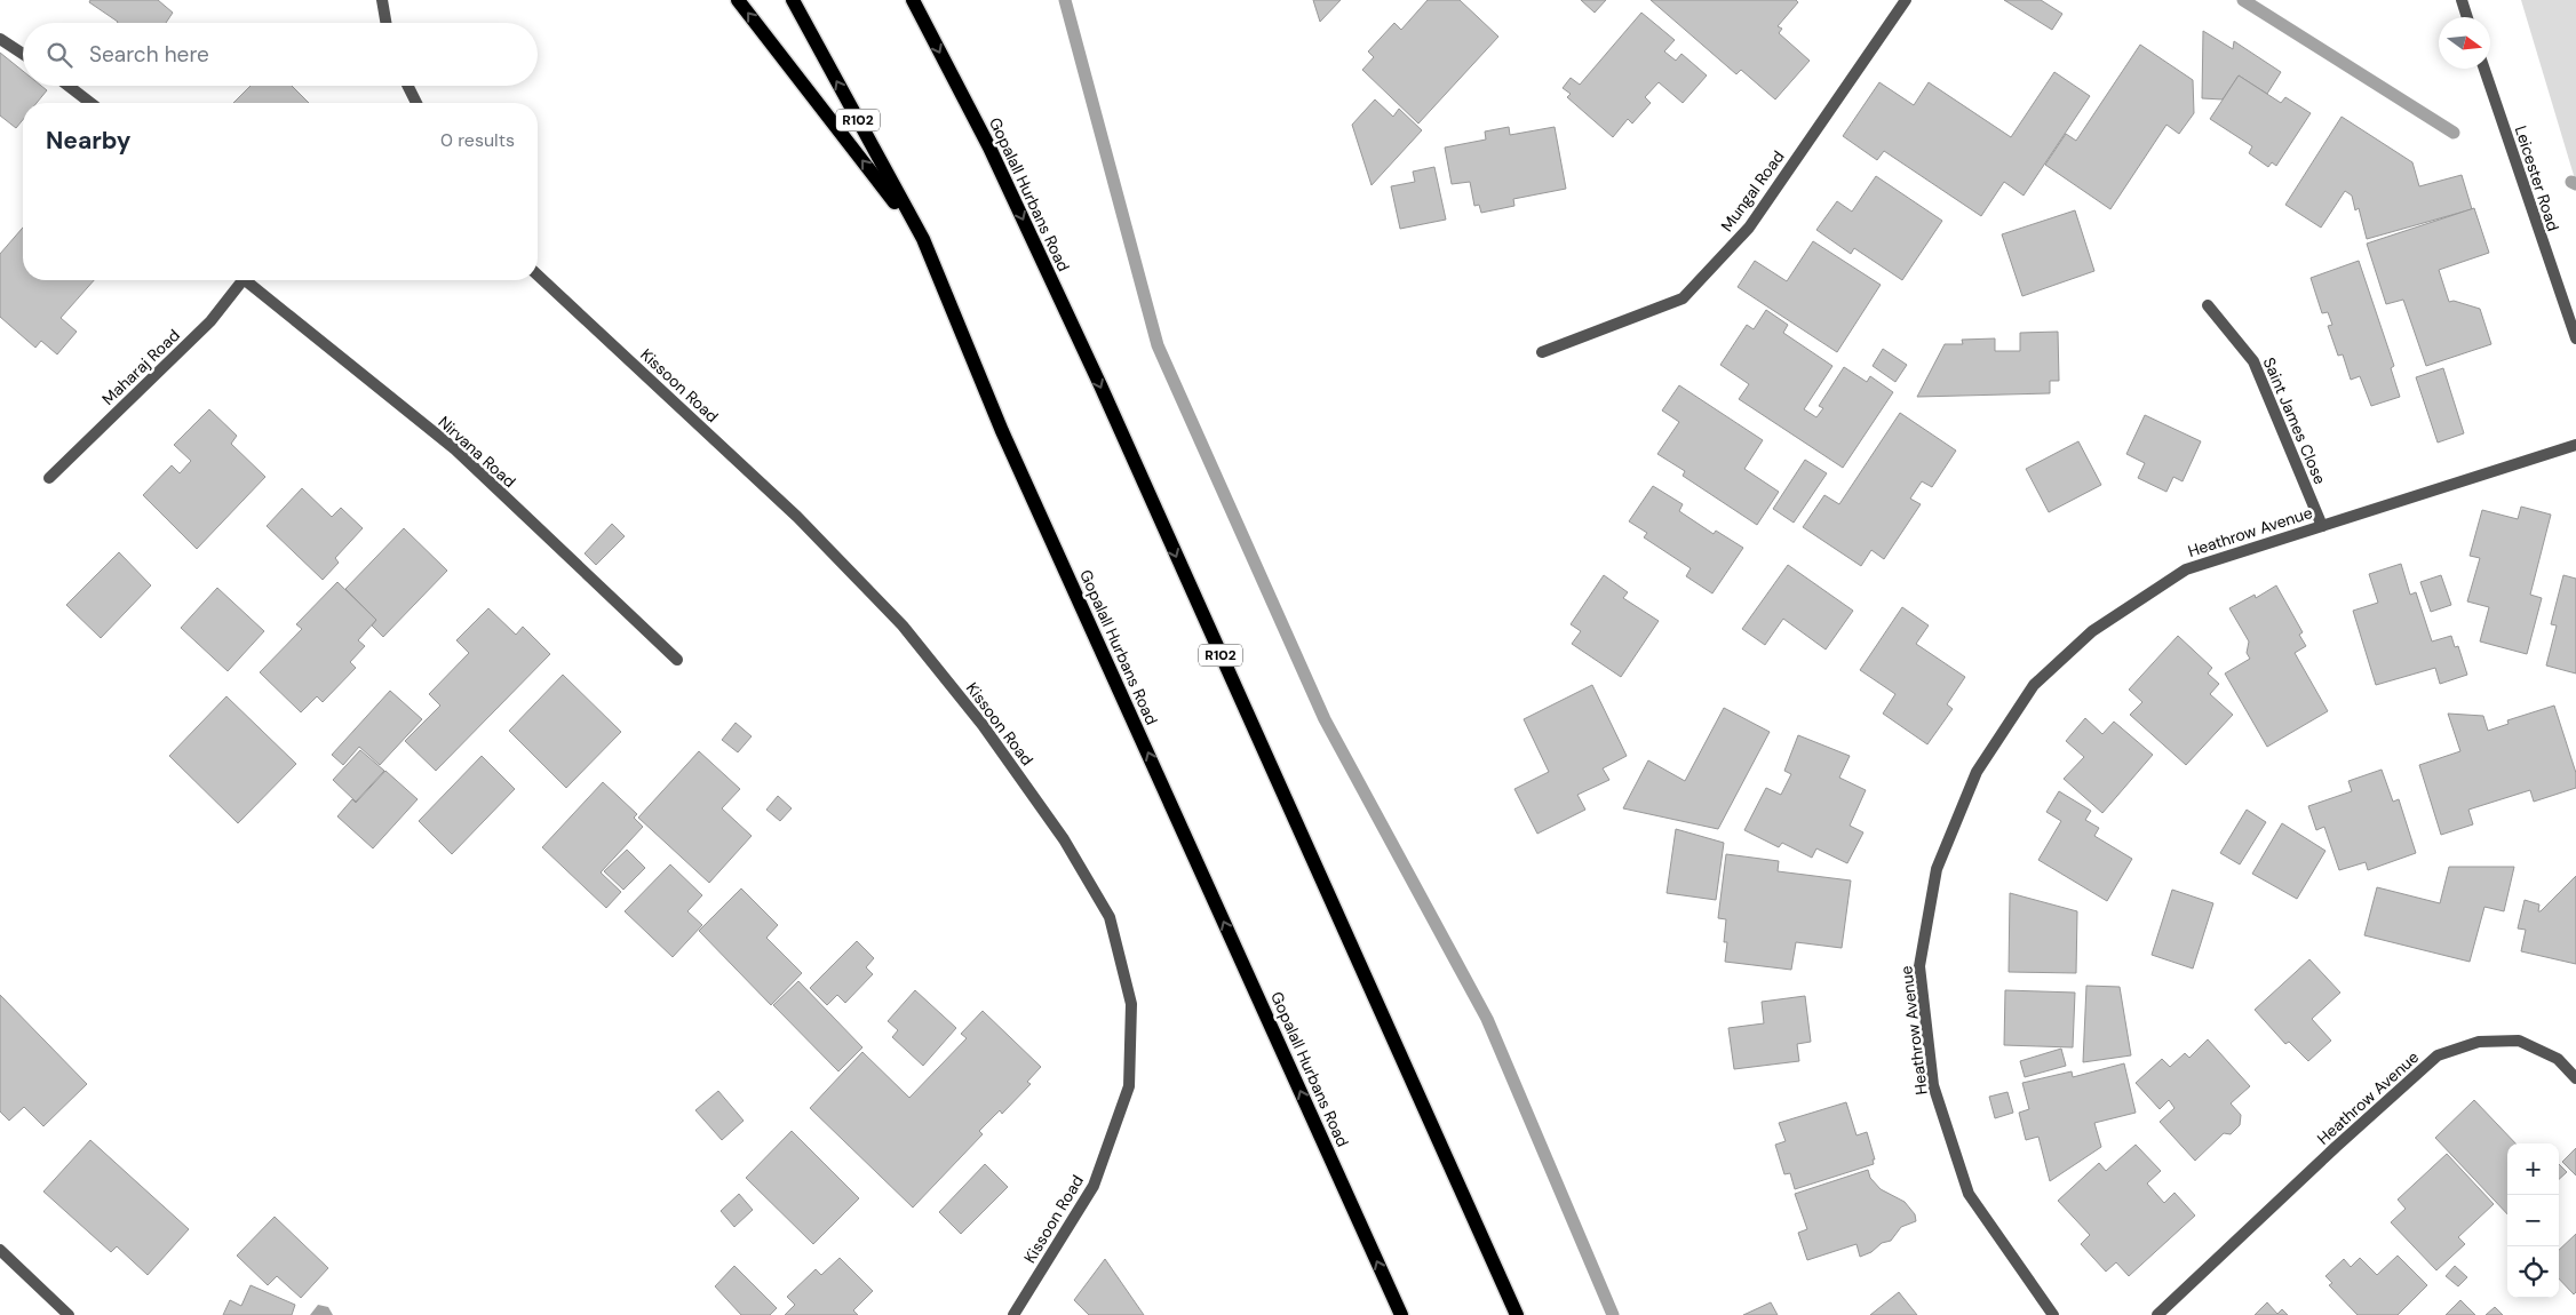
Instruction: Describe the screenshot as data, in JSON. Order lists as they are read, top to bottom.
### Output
{
  "streets": {
    "main road": ["R102", "Gopalall Hurbans Road"],
    "street": [
      "Leicester Road",
      "Mungal Road",
      "Maharaj Road",
      "Kissoon Road",
      "Saint James Close",
      "Nirvana Road",
      "Heathrow Avenue"
    ]
  },
  "crossings": [
    ["Saint James Close", "Heathrow Avenue"]
  ],
  "north": "right",
  "page": {
    "search": "Search here",
    "heading": ["Nearby", "0 results"],
    "map_buttons": ["+", "−"]
  }
}
